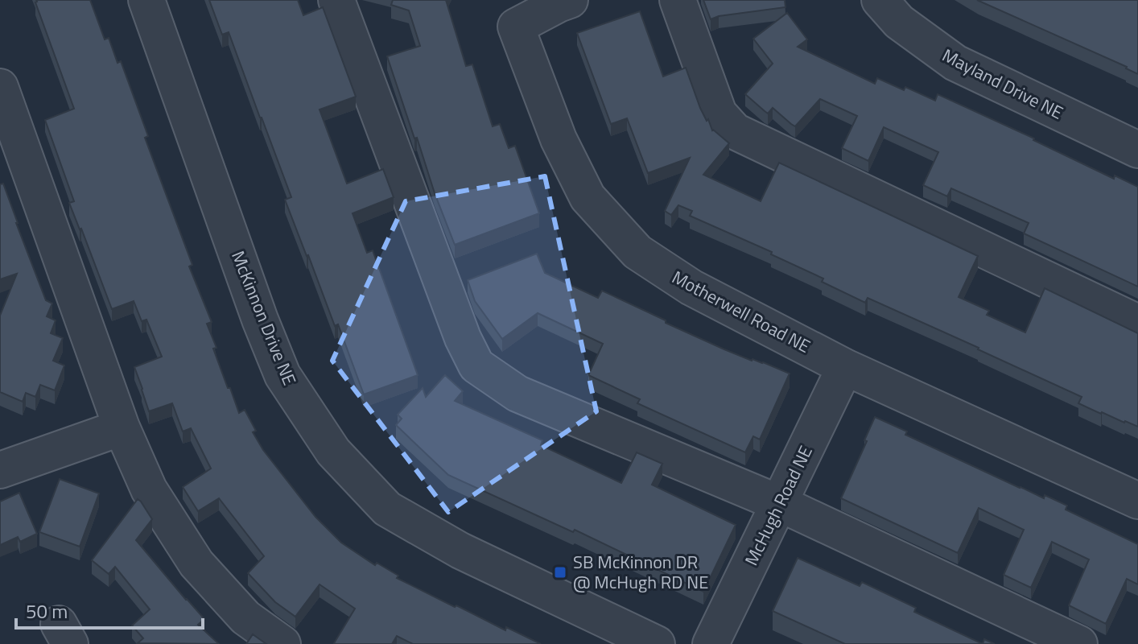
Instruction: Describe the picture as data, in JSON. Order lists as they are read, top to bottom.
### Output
{
  "streets": {
    "street": [
      "Mayland Drive NE",
      "Motherwell Road NE",
      "McKinnon Drive NE",
      "McHugh Road NE"
    ]
  },
  "crossings": [
    ["Motherwell Road NE", "McHugh Road NE"]
  ],
  "places": {
    "transit": ["SB McKinnon DR @ McHugh RD NE"]
  },
  "scale_bar": "50 m"
}
